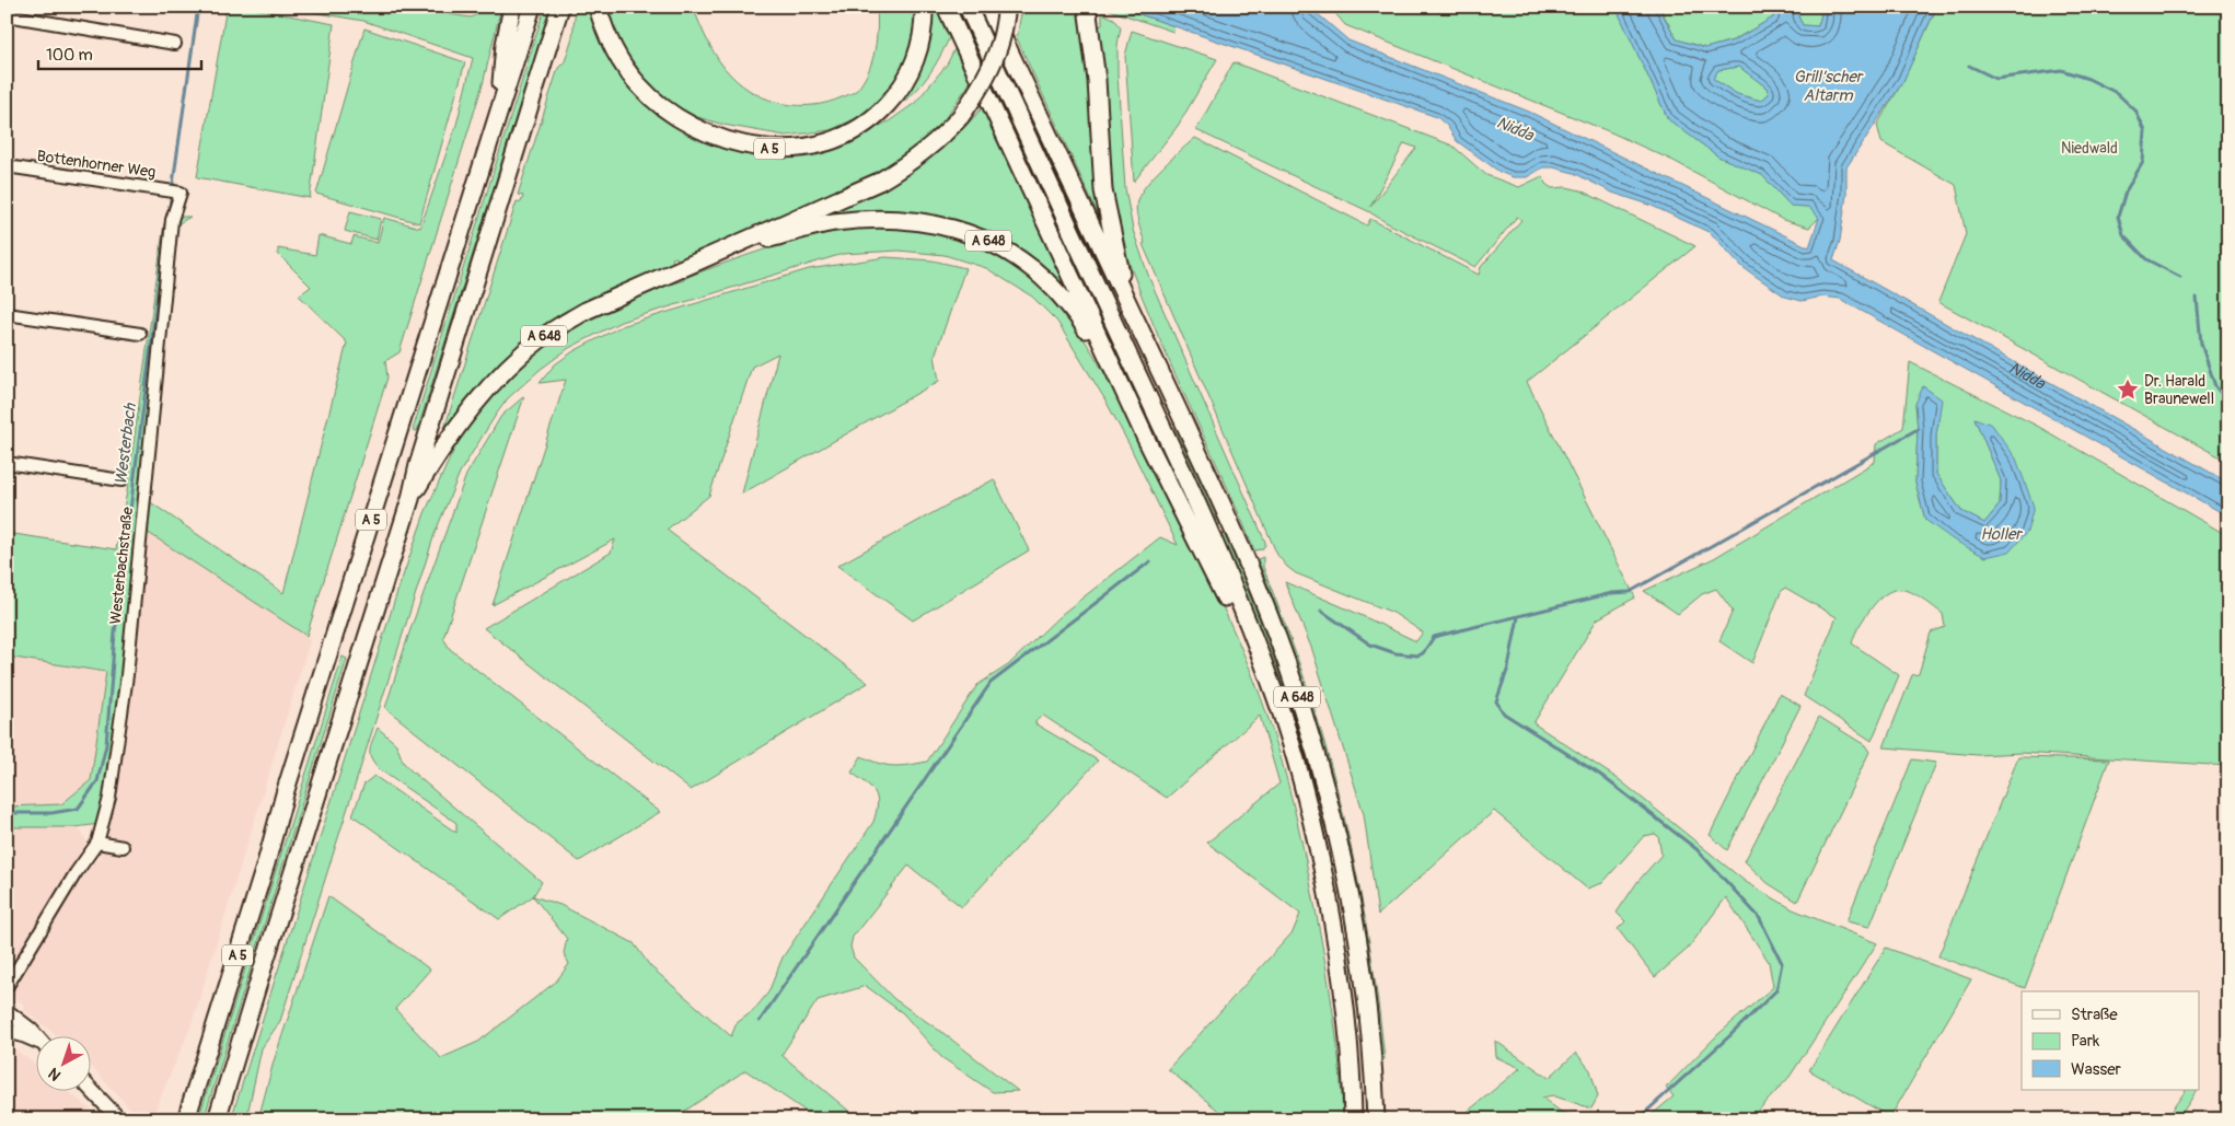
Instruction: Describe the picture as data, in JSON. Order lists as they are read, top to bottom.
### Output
{
  "streets": {
    "highway": ["A 5", "A 648"],
    "street": ["Bottenhorner Weg", "Westerbachstraße"]
  },
  "crossings": [
    ["A 5", "A 648"],
    ["Bottenhorner Weg", "Westerbachstraße"]
  ],
  "water": [
    "Grill’scher Altarm",
    "Nidda",
    "Westerbach",
    "Holler"
  ],
  "parks": ["Niedwald"],
  "places": {
    "place": ["Dr. Harald Braunewell"]
  },
  "legend": ["Straße", "Park", "Wasser"],
  "scale_bar": "100 m",
  "north": "bottom left"
}
